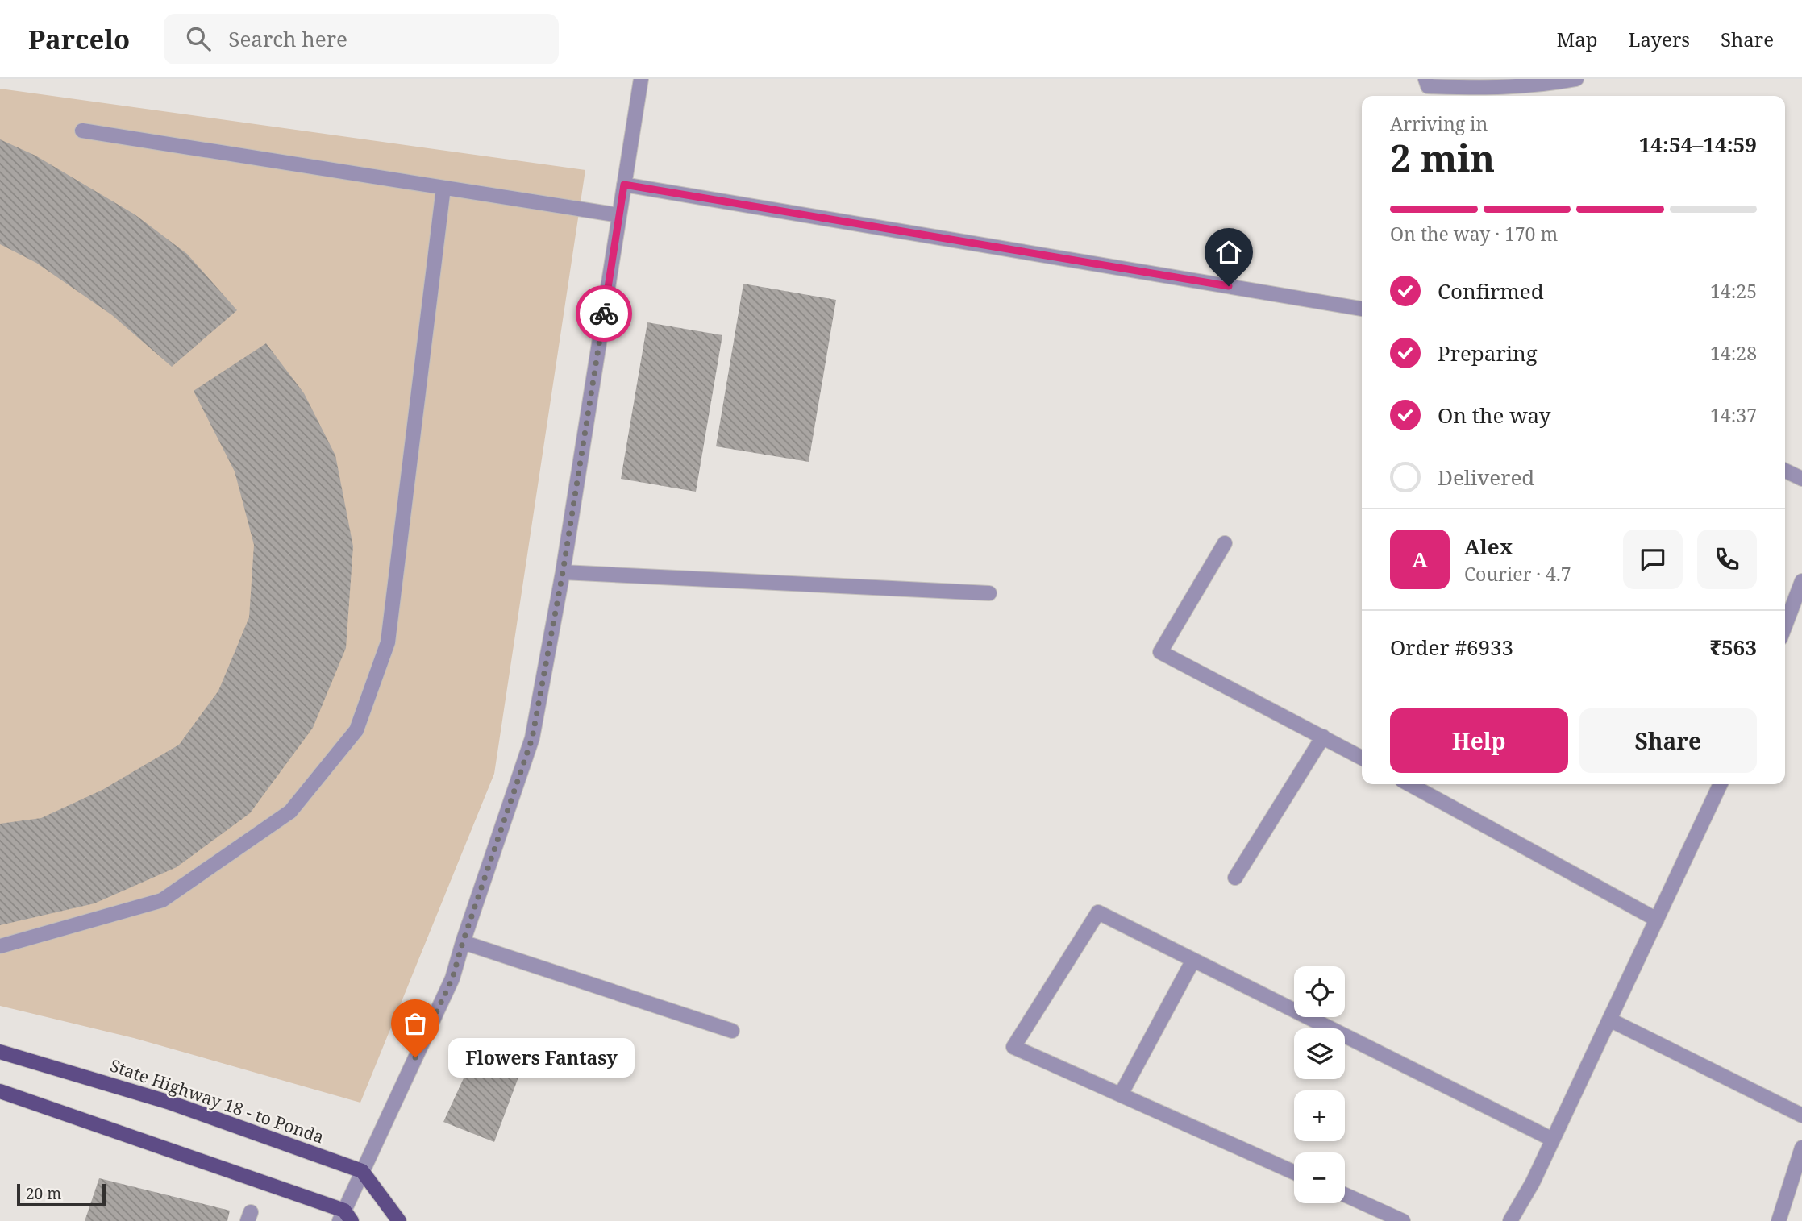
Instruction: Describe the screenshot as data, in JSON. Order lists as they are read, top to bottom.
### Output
{
  "streets": {
    "main road": ["State Highway 18 - to Ponda"]
  },
  "places": ["Flowers Fantasy"],
  "scale_bar": "20 m",
  "page": {
    "header": "Parcelo",
    "search": "Search here",
    "nav": ["Map", "Layers", "Share"],
    "heading": ["2 min", "Arriving in", "14:54–14:59"],
    "panel": [
      "Alex",
      "Courier · 4.7",
      "Order #6933",
      "₹563"
    ],
    "bar": "On the way · 170 m",
    "list": [
      ["Confirmed", "14:25"],
      ["Preparing", "14:28"],
      ["On the way", "14:37"],
      "Delivered"
    ],
    "round": "A",
    "buttons": ["Help", "Share"],
    "map_buttons": ["+", "−"],
    "bubble": "Flowers Fantasy",
    "scale": "20 m"
  }
}
